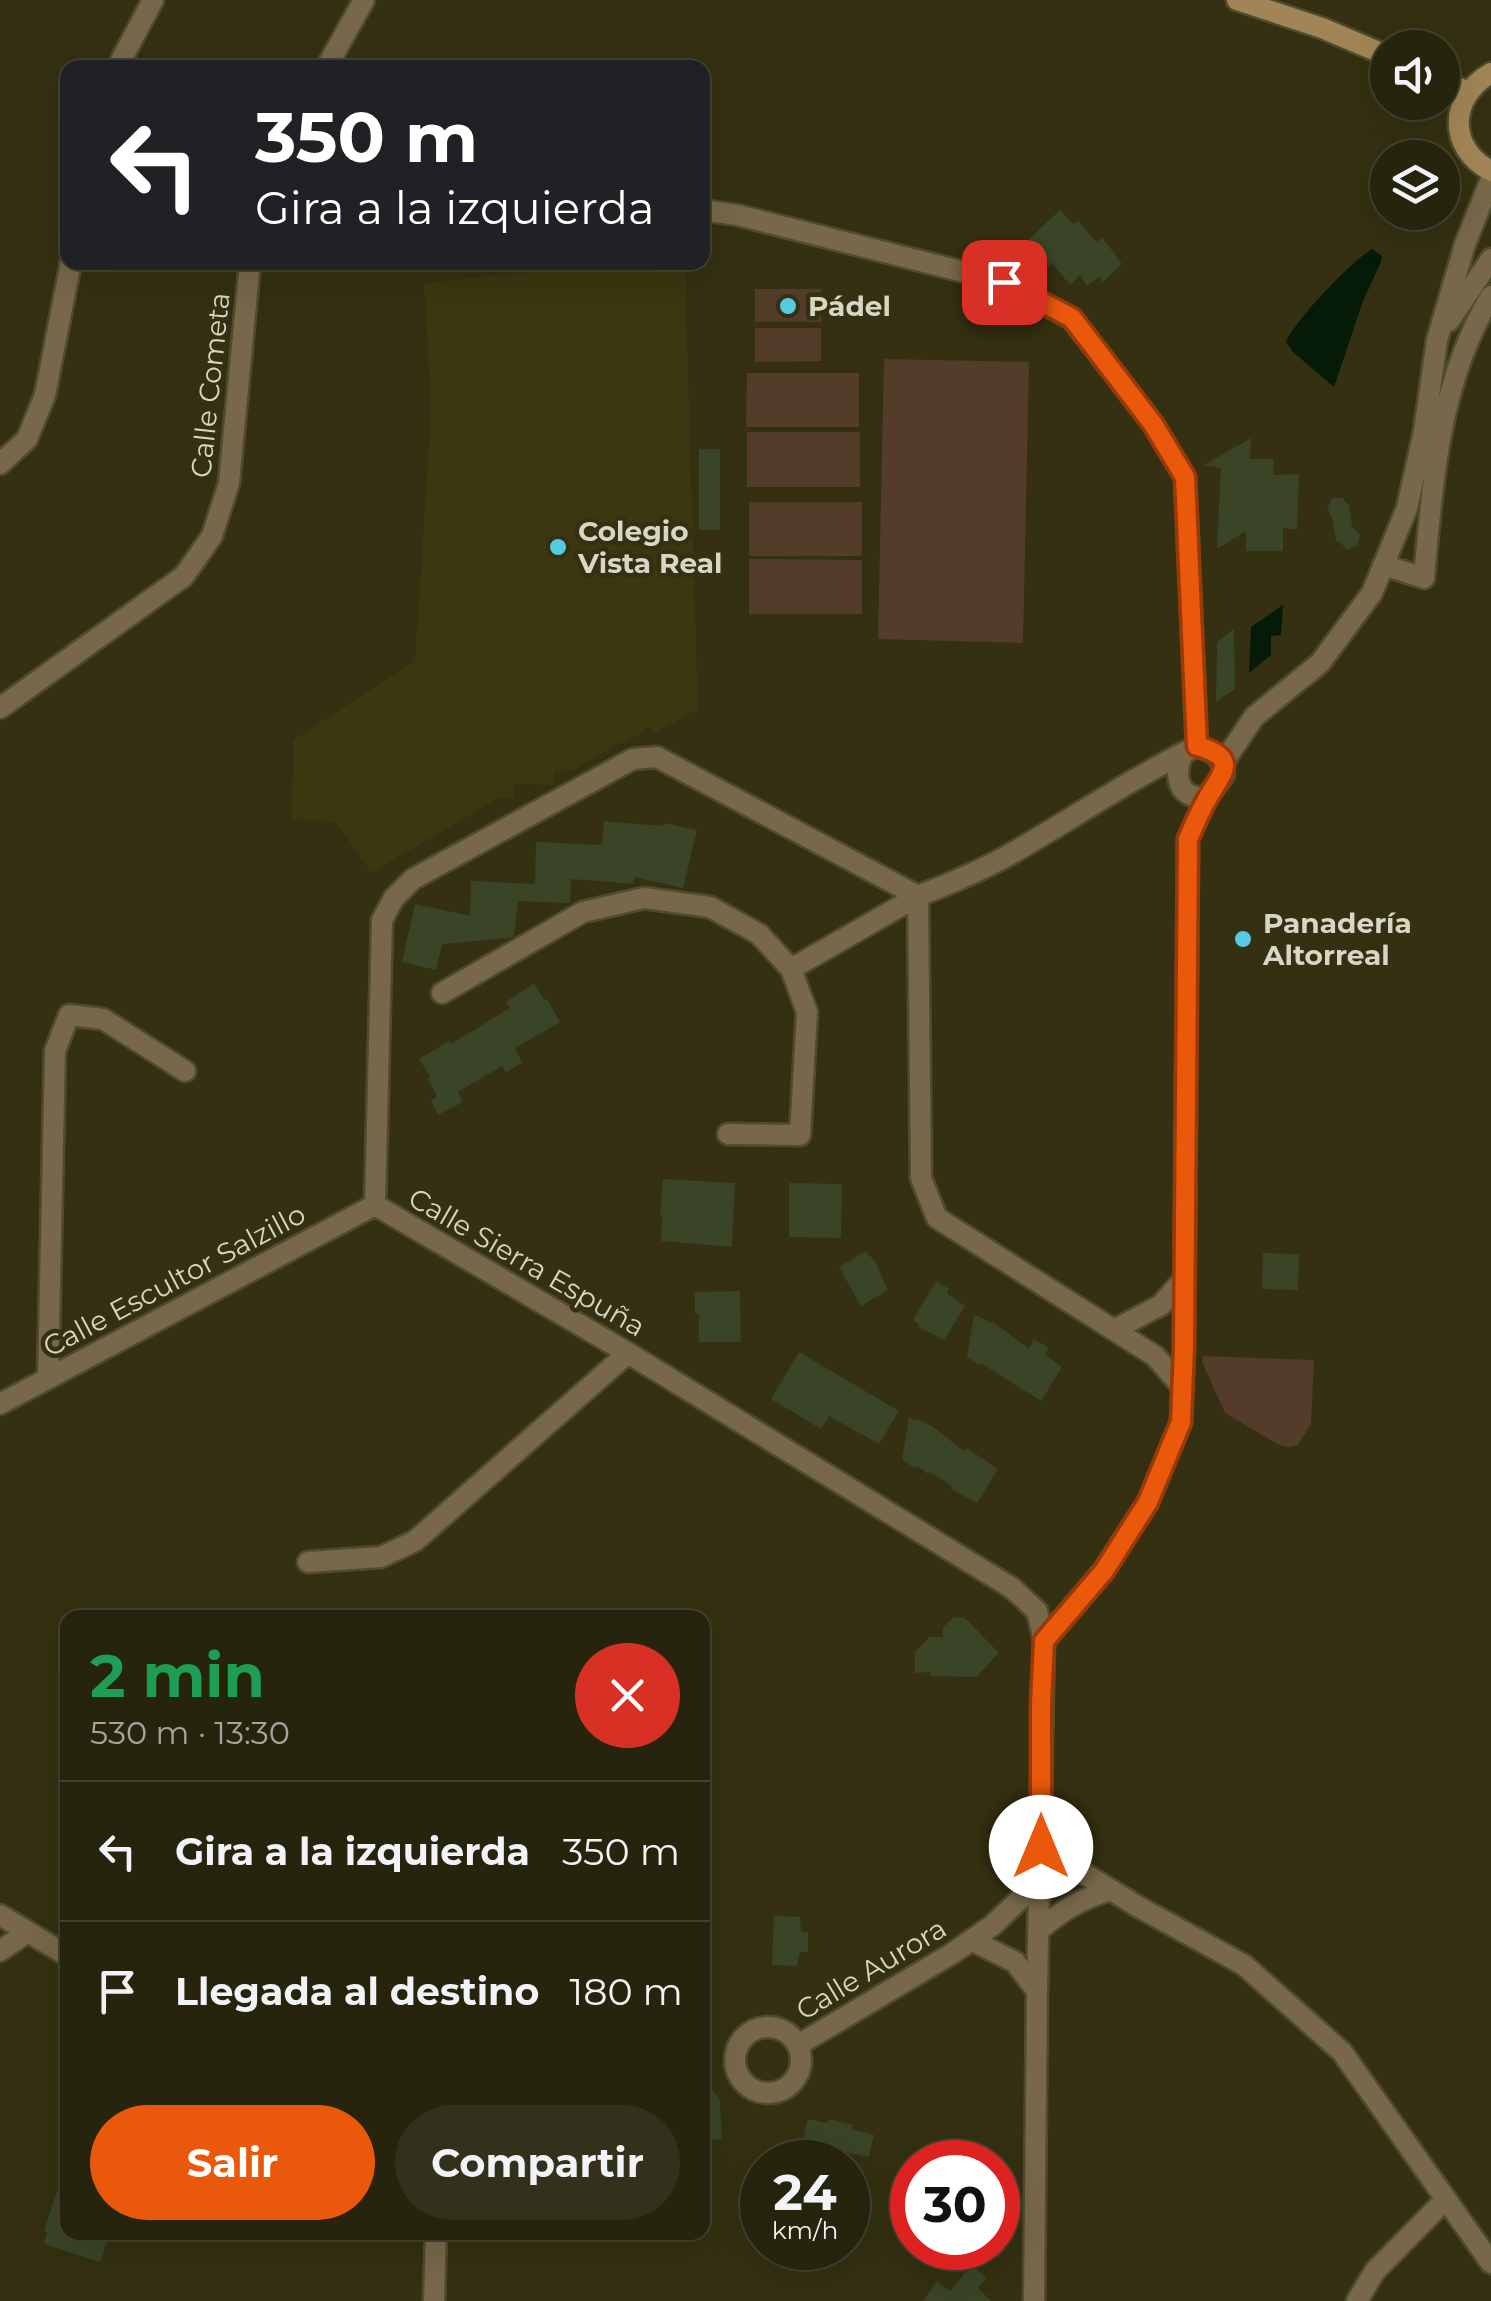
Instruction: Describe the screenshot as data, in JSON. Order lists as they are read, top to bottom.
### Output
{
  "streets": {
    "street": [
      "Calle Cometa",
      "Calle Sierra Espuña",
      "Calle Escultor Salzillo",
      "Calle Aurora"
    ]
  },
  "crossings": [
    ["Calle Sierra Espuña", "Calle Escultor Salzillo"]
  ],
  "places": ["Pádel", "Colegio Vista Real", "Panadería Altorreal"],
  "page": {
    "turn": ["350 m", "Gira a la izquierda"],
    "heading": ["2 min", "530 m · 13:30"],
    "list": [
      {
        "name": "Gira a la izquierda",
        "value": "350 m"
      },
      {
        "name": "Llegada al destino",
        "value": "180 m"
      }
    ],
    "buttons": ["Salir", "Compartir"],
    "speed": "24 km/h",
    "limit": "30"
  }
}
